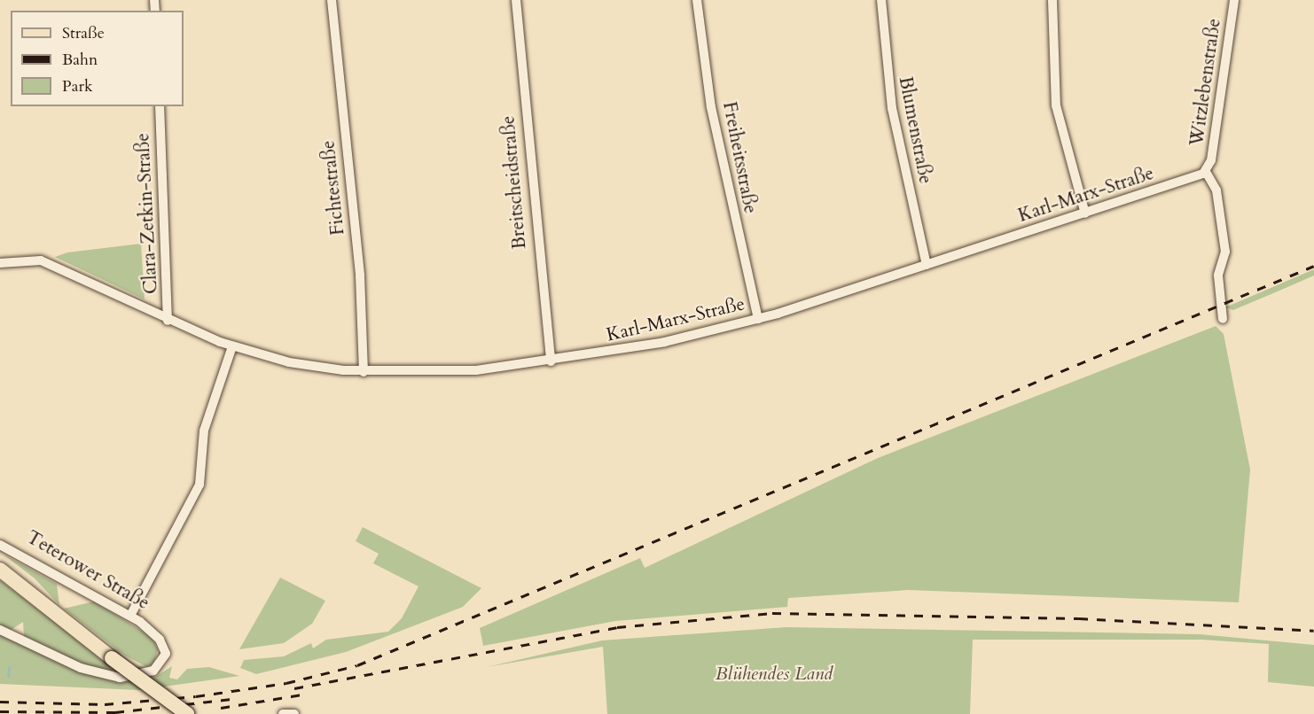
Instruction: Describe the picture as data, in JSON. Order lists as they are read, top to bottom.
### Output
{
  "streets": {
    "street": [
      "Witzlebenstraße",
      "Blumenstraße",
      "Freiheitsstraße",
      "Breitscheidstraße",
      "Fichtestraße",
      "Karl-Marx-Straße",
      "Clara-Zetkin-Straße",
      "Teterower Straße"
    ]
  },
  "crossings": [
    ["Witzlebenstraße", "Karl-Marx-Straße"],
    ["Blumenstraße", "Karl-Marx-Straße"],
    ["Freiheitsstraße", "Karl-Marx-Straße"],
    ["Breitscheidstraße", "Karl-Marx-Straße"],
    ["Fichtestraße", "Karl-Marx-Straße"],
    ["Karl-Marx-Straße", "Clara-Zetkin-Straße"]
  ],
  "parks": ["Blühendes Land"],
  "legend": ["Straße", "Bahn", "Park"]
}
